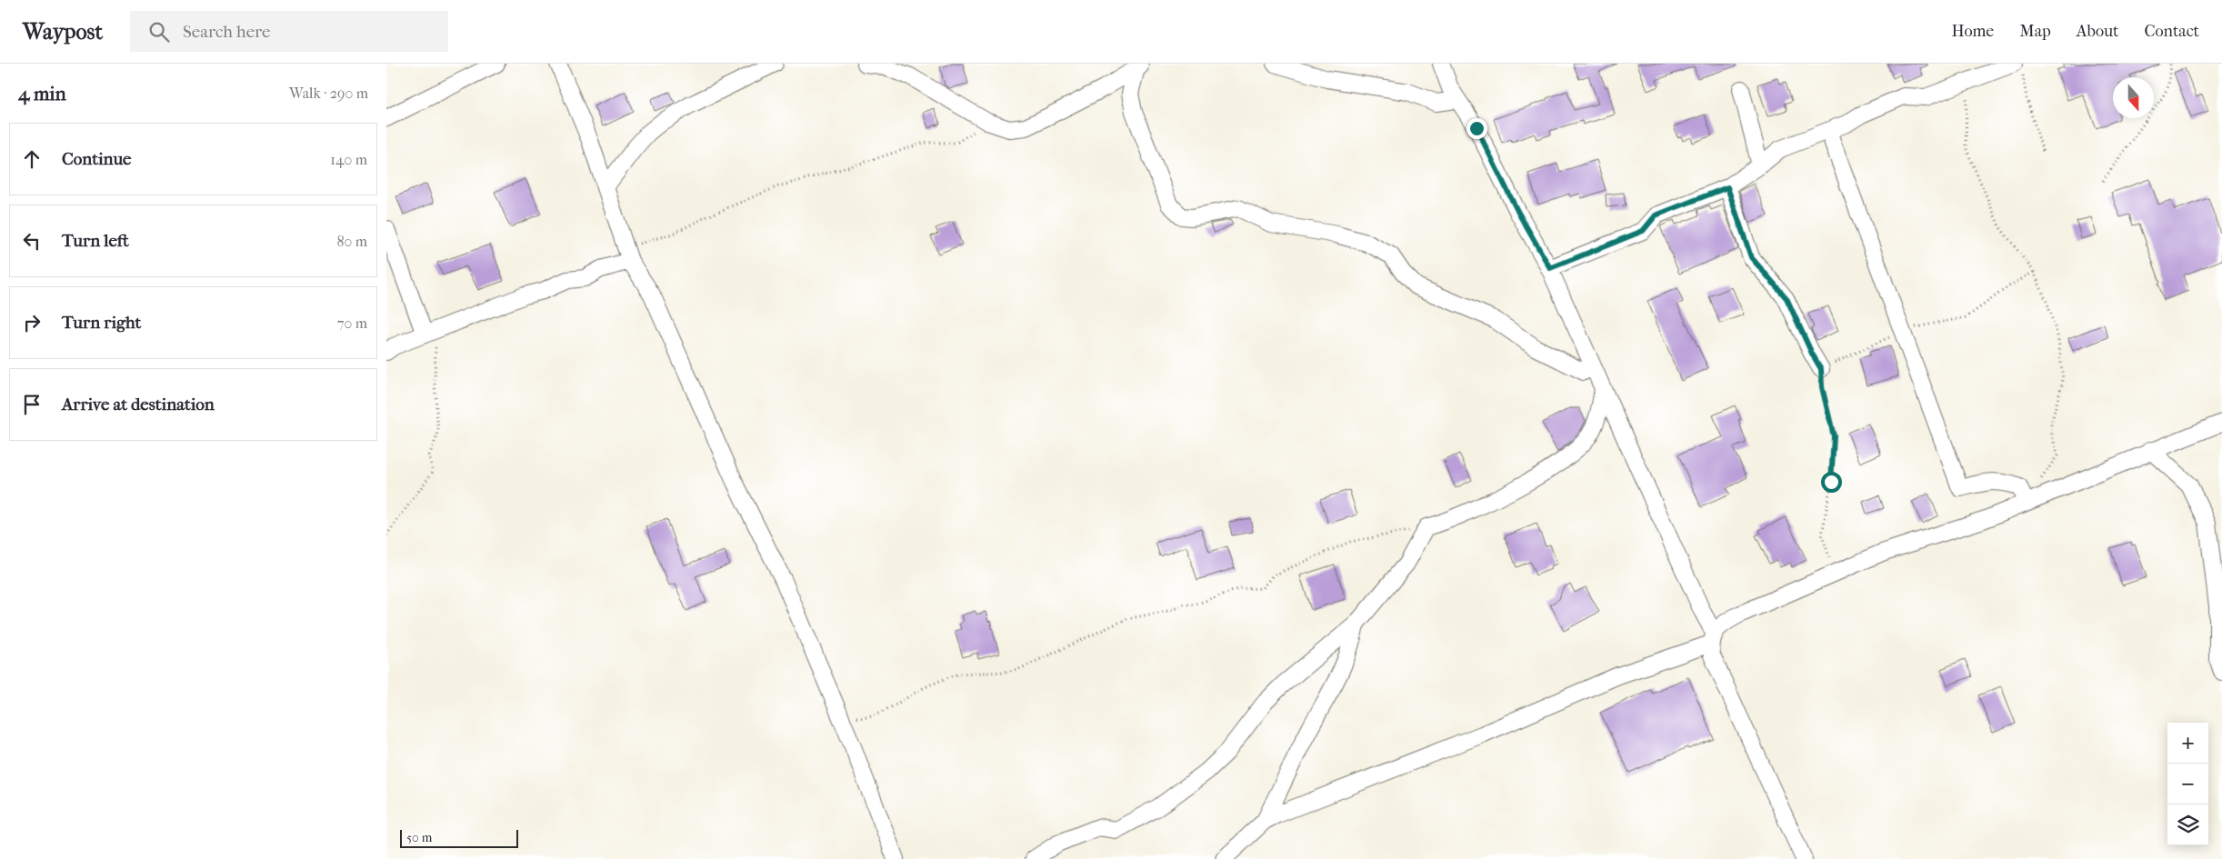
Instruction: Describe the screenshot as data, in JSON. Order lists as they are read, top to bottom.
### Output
{
  "scale_bar": "50 m",
  "north": "bottom",
  "page": {
    "header": "Waypost",
    "search": "Search here",
    "nav": [
      "Home",
      "Map",
      "About",
      "Contact"
    ],
    "heading": ["4 min", "Walk · 290 m"],
    "list": [
      ["Continue", "140 m"],
      ["Turn left", "80 m"],
      ["Turn right", "70 m"],
      "Arrive at destination"
    ],
    "map_buttons": ["+", "−"],
    "scale": "50 m"
  }
}
